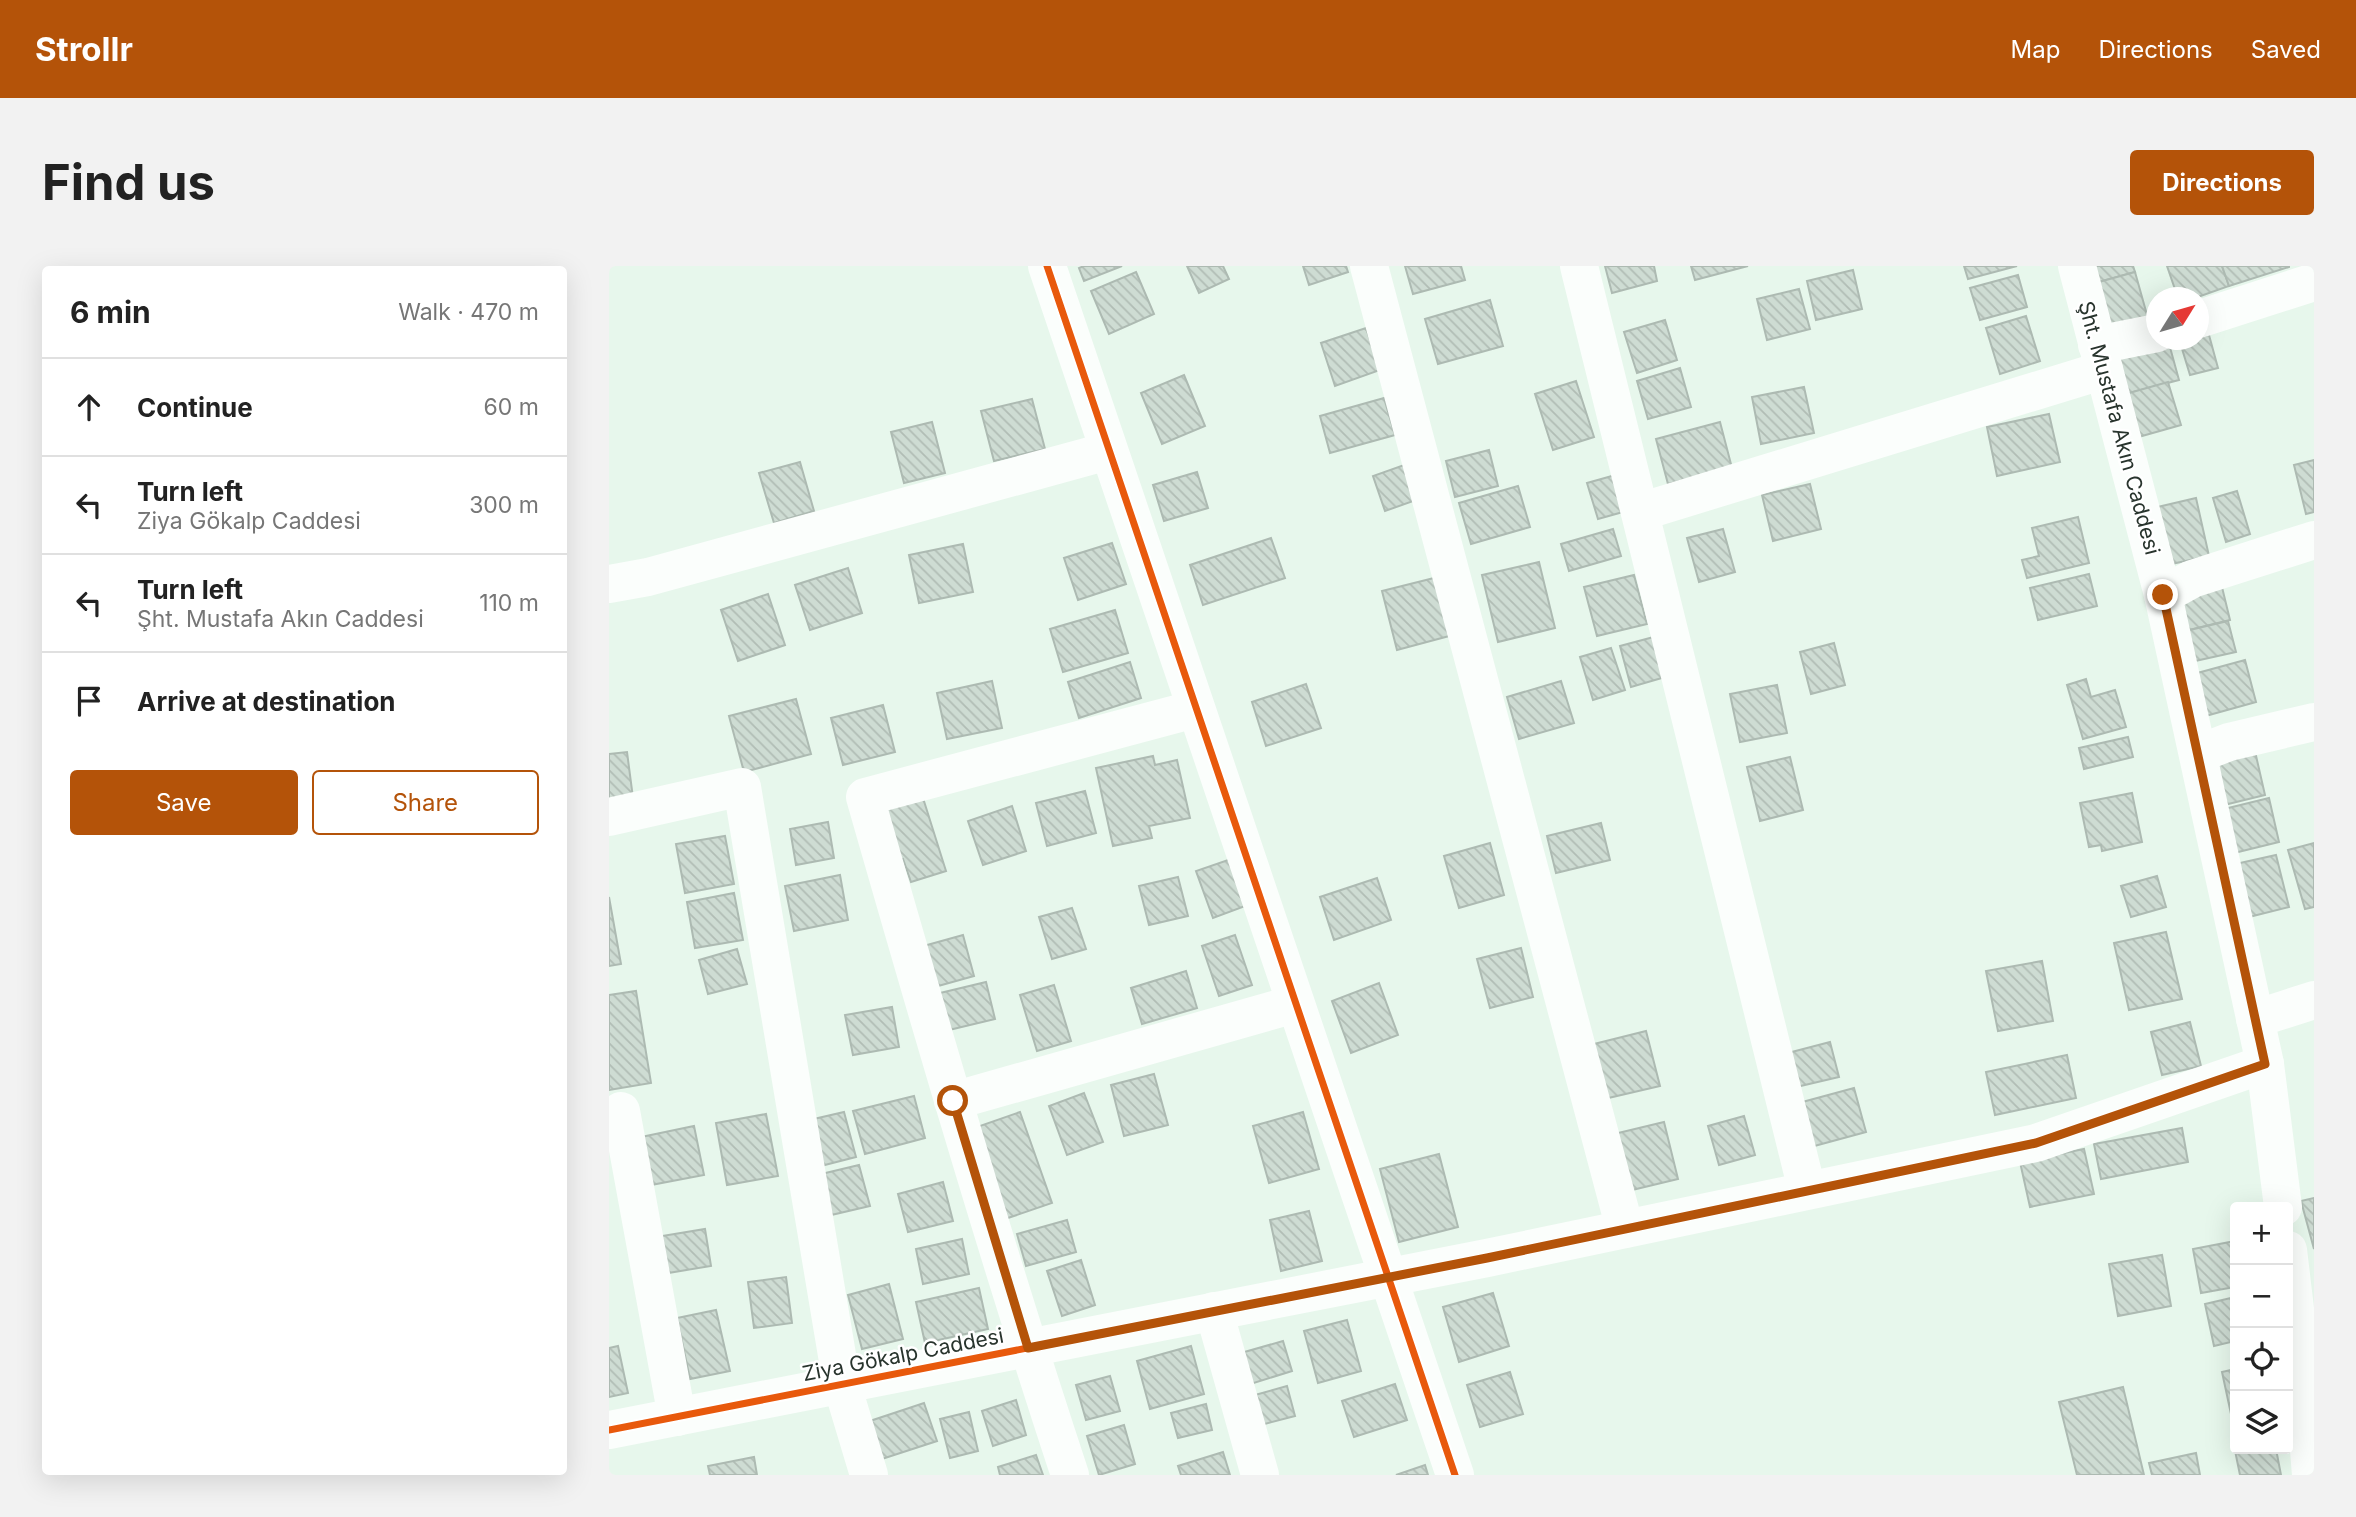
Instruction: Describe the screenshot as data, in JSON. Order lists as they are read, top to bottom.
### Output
{
  "streets": {
    "street": ["Şht. Mustafa Akın Caddesi", "Ziya Gökalp Caddesi"]
  },
  "crossings": [
    ["Şht. Mustafa Akın Caddesi", "Ziya Gökalp Caddesi"]
  ],
  "north": "top right",
  "page": {
    "header": "Strollr",
    "nav": ["Map", "Directions", "Saved"],
    "buttons": [
      "Directions",
      ["Save", "Share"]
    ],
    "title": "Find us",
    "heading": ["6 min", "Walk · 470 m"],
    "list": [
      ["Continue", "60 m"],
      ["Turn left", "Ziya Gökalp Caddesi", "300 m"],
      ["Turn left", "Şht. Mustafa Akın Caddesi", "110 m"],
      "Arrive at destination"
    ],
    "map_buttons": ["+", "−"]
  }
}
